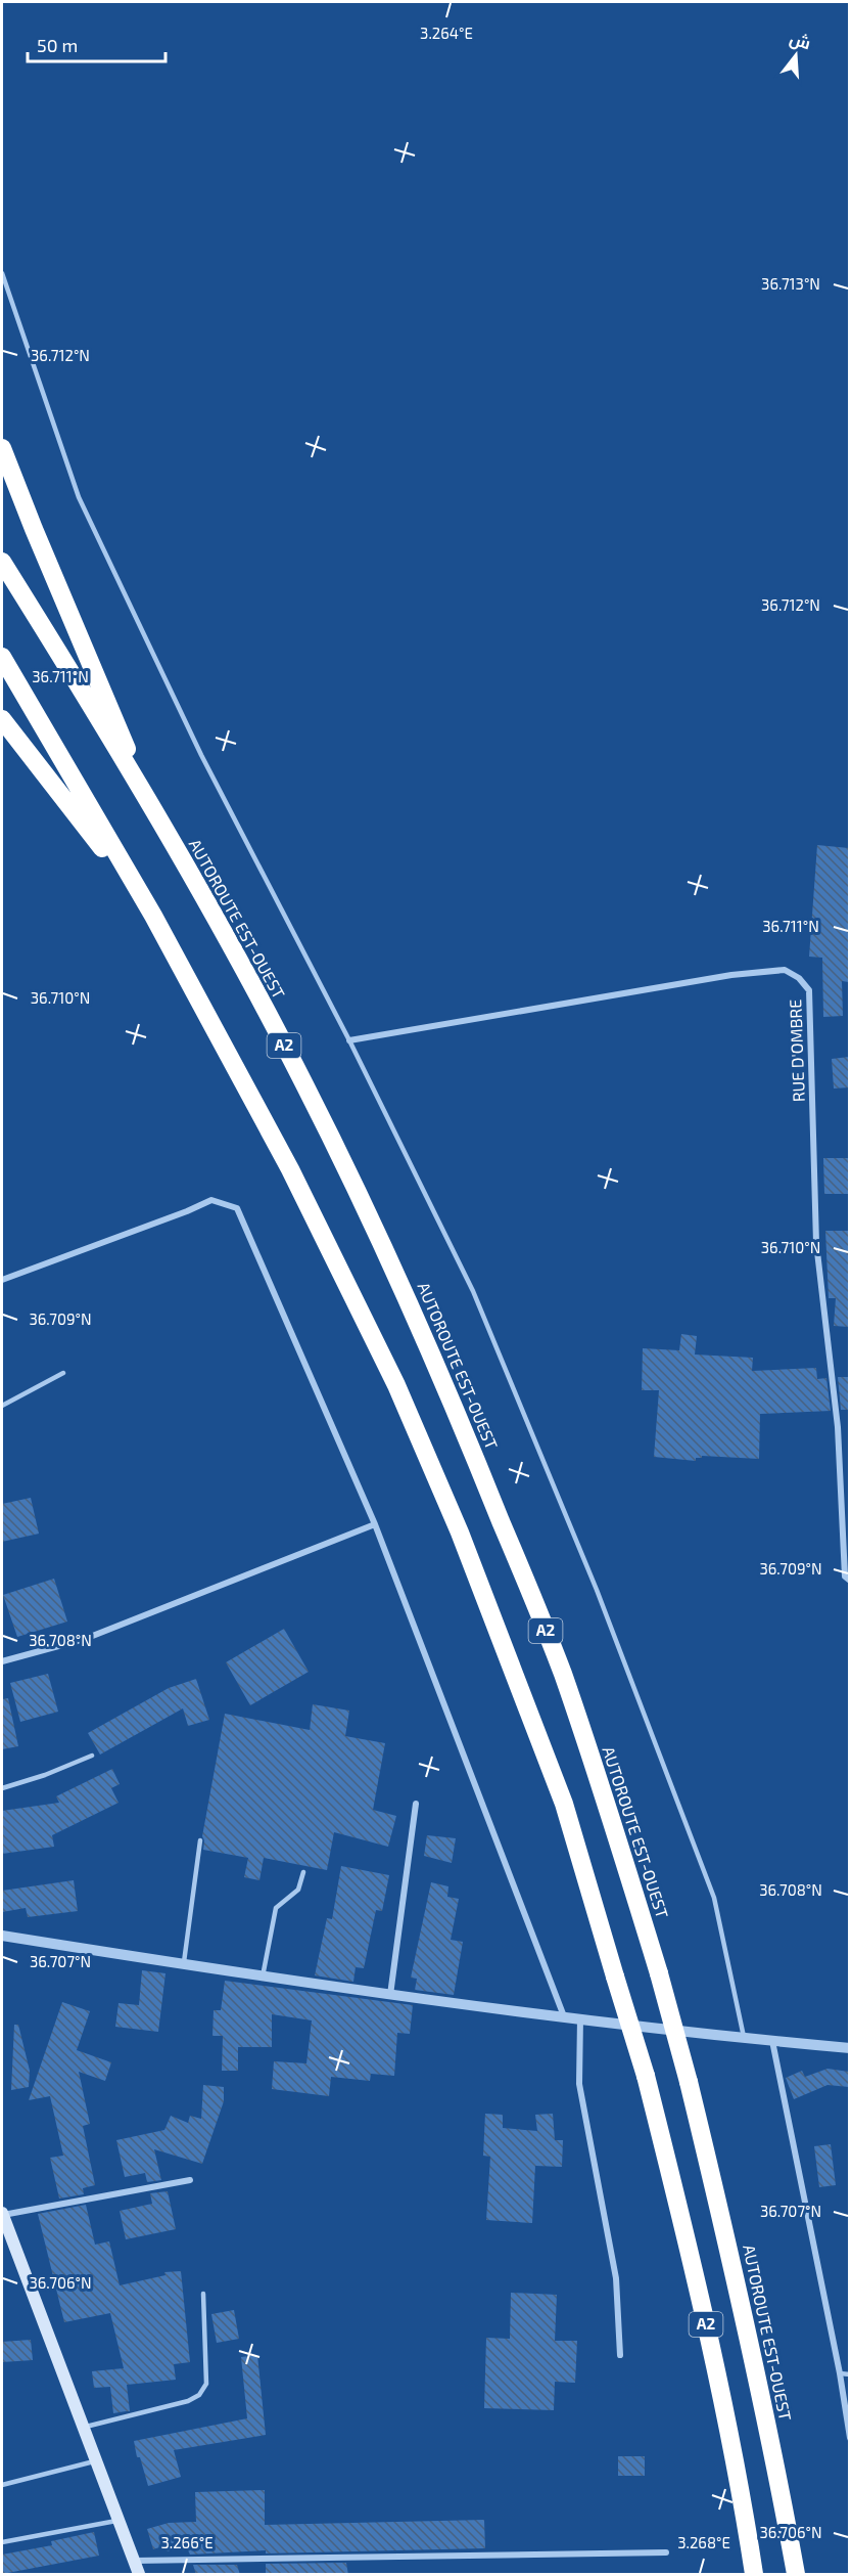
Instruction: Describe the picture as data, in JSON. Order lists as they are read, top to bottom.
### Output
{
  "streets": {
    "highway": ["AUTOROUTE EST-OUEST", "A2"],
    "street": ["RUE D'OMBRE"]
  },
  "scale_bar": "50 m",
  "north": "top",
  "coordinates": [
    "3.264°E",
    "36.713°N",
    "36.712°N",
    "36.711°N",
    "36.710°N",
    "36.709°N",
    "36.708°N",
    "36.707°N",
    "36.706°N",
    "3.266°E",
    "3.268°E"
  ]
}
